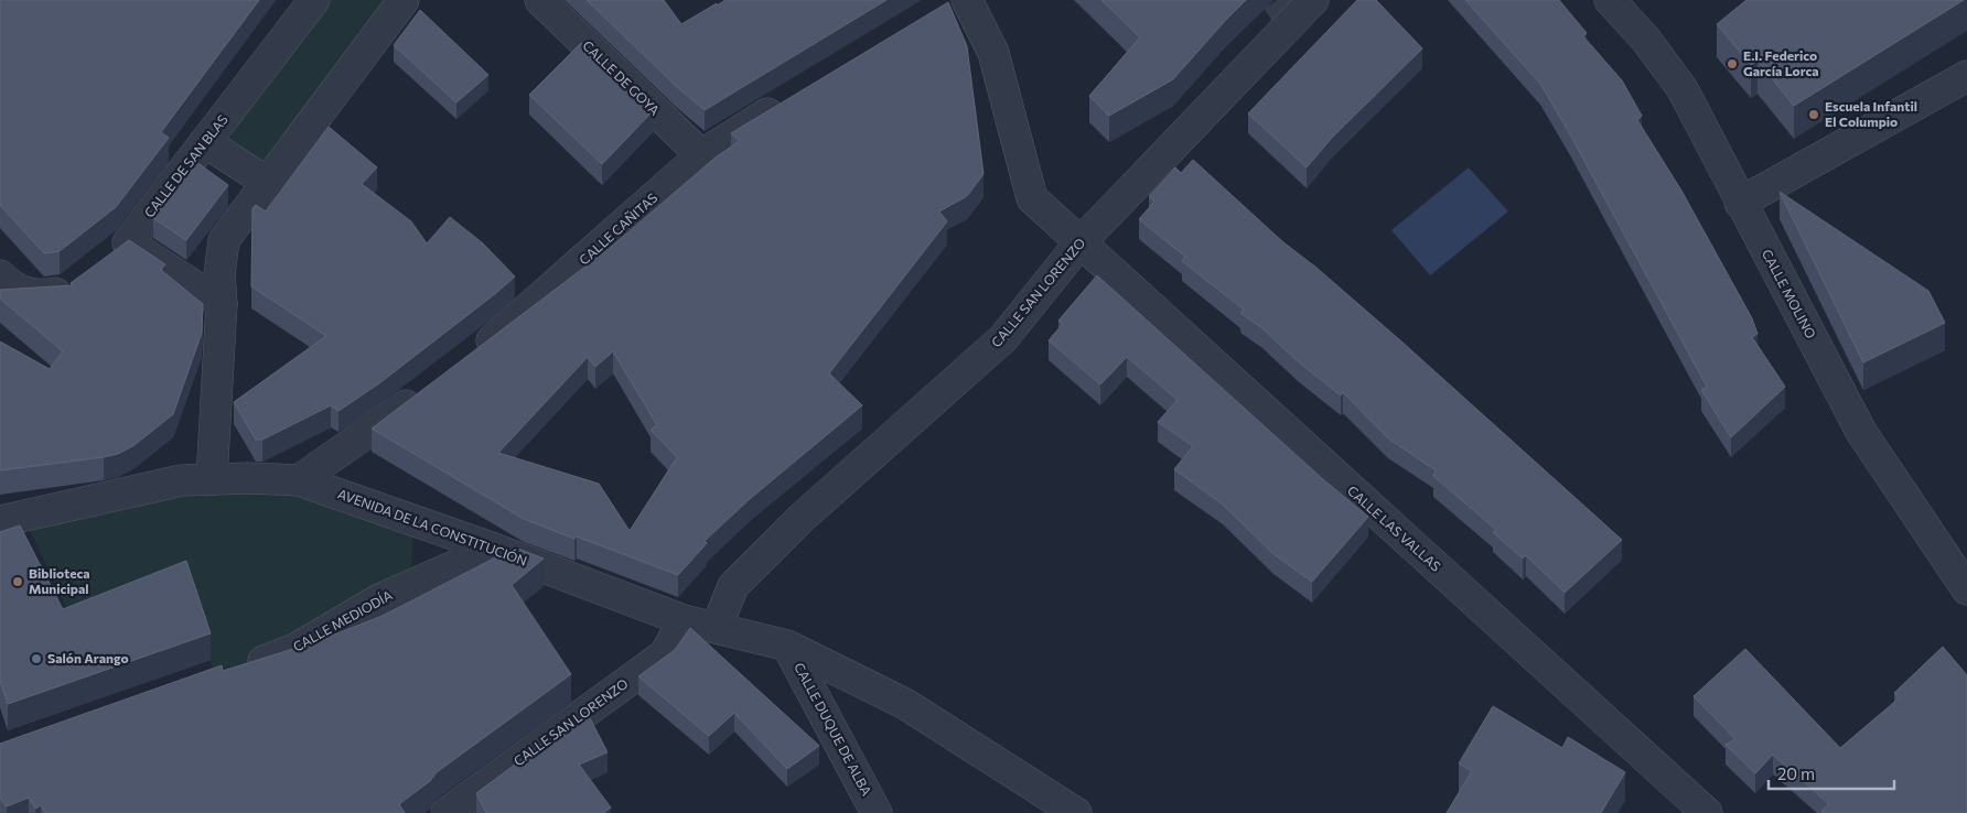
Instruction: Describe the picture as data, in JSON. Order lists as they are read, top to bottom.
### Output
{
  "streets": {
    "street": [
      "CALLE DE GOYA",
      "CALLE DE SAN BLAS",
      "CALLE CAÑITAS",
      "CALLE SAN LORENZO",
      "CALLE MOLINO",
      "AVENIDA DE LA CONSTITUCIÓN",
      "CALLE LAS VALLAS",
      "CALLE MEDIODÍA",
      "CALLE DUQUE DE ALBA"
    ]
  },
  "crossings": [
    ["CALLE DE GOYA", "CALLE CAÑITAS"],
    ["CALLE SAN LORENZO", "AVENIDA DE LA CONSTITUCIÓN"],
    ["CALLE SAN LORENZO", "CALLE LAS VALLAS"],
    ["AVENIDA DE LA CONSTITUCIÓN", "CALLE MEDIODÍA"],
    ["AVENIDA DE LA CONSTITUCIÓN", "CALLE DUQUE DE ALBA"]
  ],
  "places": [
    "E.I. Federico García Lorca",
    "Escuela Infantil El Columpio",
    "Biblioteca Municipal",
    "Salón Arango"
  ],
  "scale_bar": "20 m"
}
